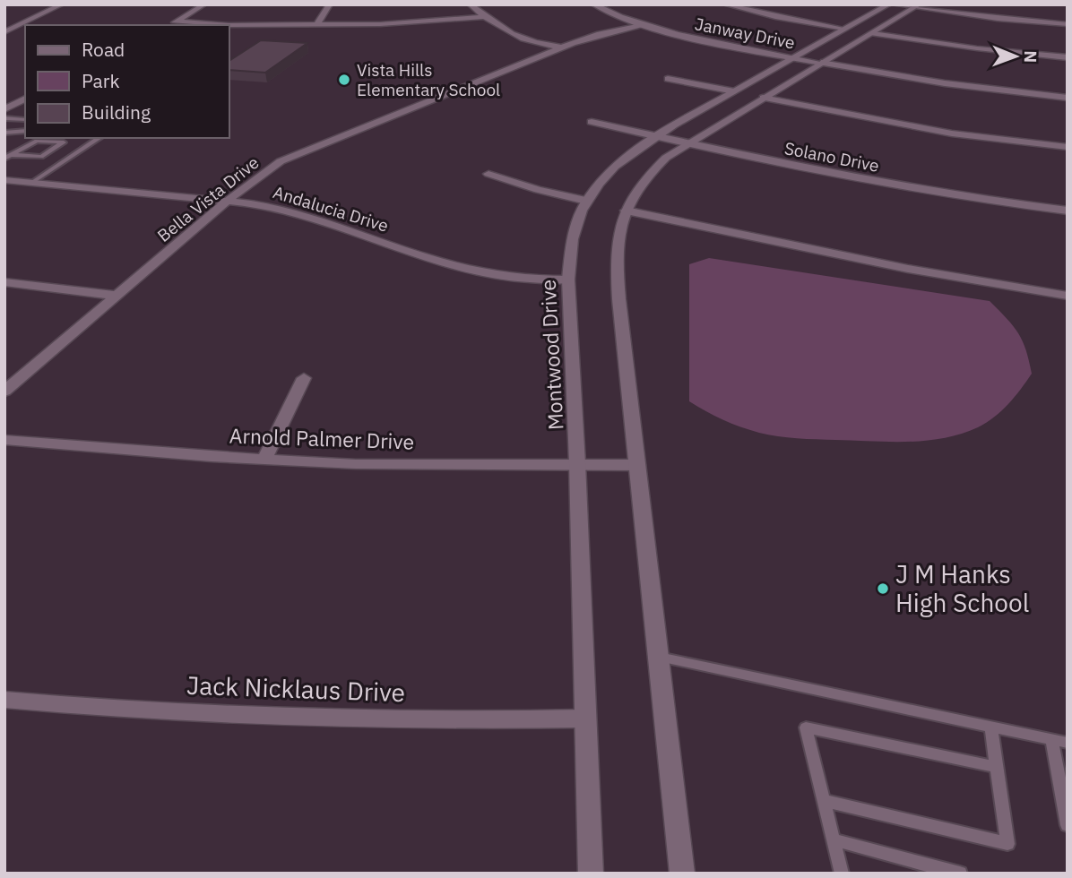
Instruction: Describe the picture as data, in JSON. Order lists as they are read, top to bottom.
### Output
{
  "streets": {
    "street": [
      "Janway Drive",
      "Solano Drive",
      "Bella Vista Drive",
      "Andalucia Drive",
      "Montwood Drive",
      "Arnold Palmer Drive",
      "Jack Nicklaus Drive"
    ]
  },
  "crossings": [
    ["Janway Drive", "Bella Vista Drive"],
    ["Janway Drive", "Montwood Drive"],
    ["Solano Drive", "Montwood Drive"],
    ["Bella Vista Drive", "Andalucia Drive"],
    ["Andalucia Drive", "Montwood Drive"],
    ["Montwood Drive", "Arnold Palmer Drive"],
    ["Montwood Drive", "Jack Nicklaus Drive"]
  ],
  "places": ["Vista Hills Elementary School", "J M Hanks High School"],
  "legend": ["Road", "Park", "Building"],
  "north": "right"
}
